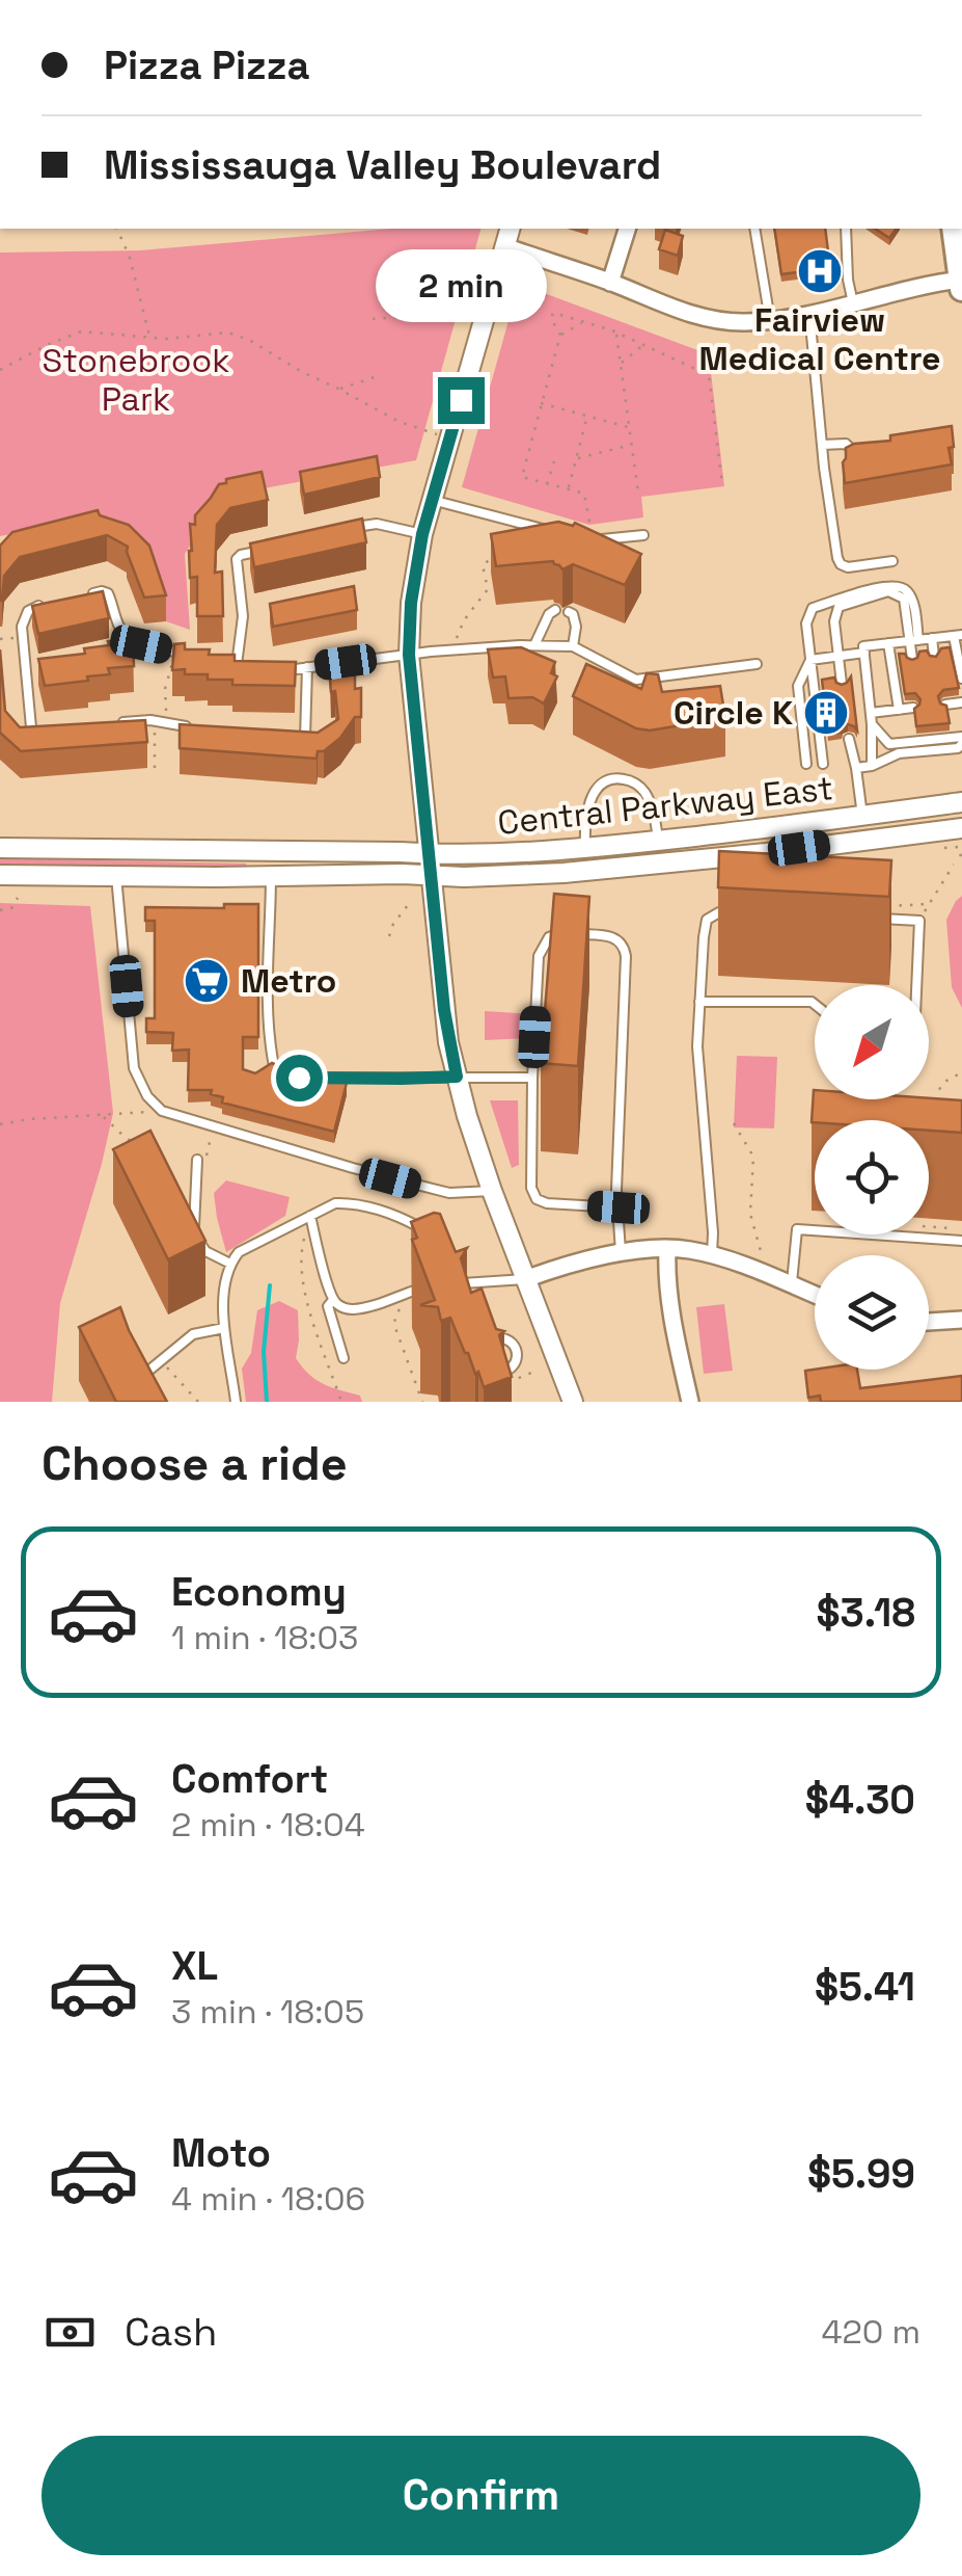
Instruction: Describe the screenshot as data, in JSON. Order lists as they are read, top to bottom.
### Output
{
  "streets": {
    "street": ["Central Parkway East"]
  },
  "parks": ["Stonebrook Park"],
  "places": {
    "hospital": ["Fairview Medical Centre"],
    "building": ["Circle K"],
    "supermarket": ["Metro"]
  },
  "north": "bottom left",
  "page": {
    "banner": ["Pizza Pizza", "Mississauga Valley Boulevard"],
    "bubble": "2 min",
    "heading": "Choose a ride",
    "list": [
      {
        "name": "Economy",
        "note": "1 min · 18:03",
        "value": "$3.18"
      },
      {
        "name": "Comfort",
        "note": "2 min · 18:04",
        "value": "$4.30"
      },
      {
        "name": "XL",
        "note": "3 min · 18:05",
        "value": "$5.41"
      },
      {
        "name": "Moto",
        "note": "4 min · 18:06",
        "value": "$5.99"
      }
    ],
    "pay": ["Cash", "420 m"],
    "buttons": "Confirm"
  }
}
